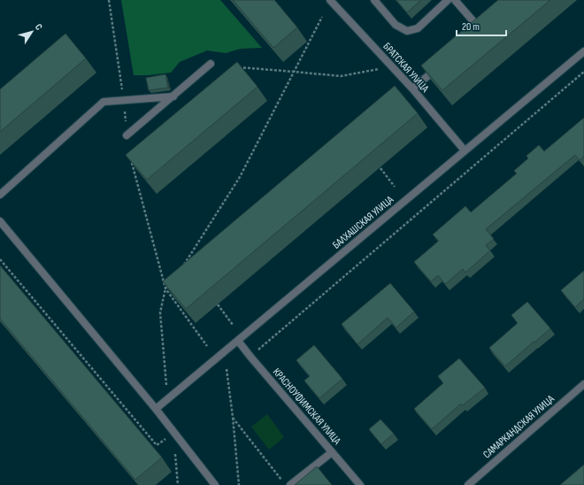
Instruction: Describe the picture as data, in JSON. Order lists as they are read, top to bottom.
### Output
{
  "streets": {
    "street": [
      "БРАТСКАЯ УЛИЦА",
      "БАЛХАШСКАЯ УЛИЦА",
      "КРАСНОУФИМСКАЯ УЛИЦА",
      "САМАРКАНДСКАЯ УЛИЦА"
    ]
  },
  "crossings": [
    ["БРАТСКАЯ УЛИЦА", "БАЛХАШСКАЯ УЛИЦА"],
    ["БАЛХАШСКАЯ УЛИЦА", "КРАСНОУФИМСКАЯ УЛИЦА"]
  ],
  "scale_bar": "20 m",
  "north": "top right"
}
